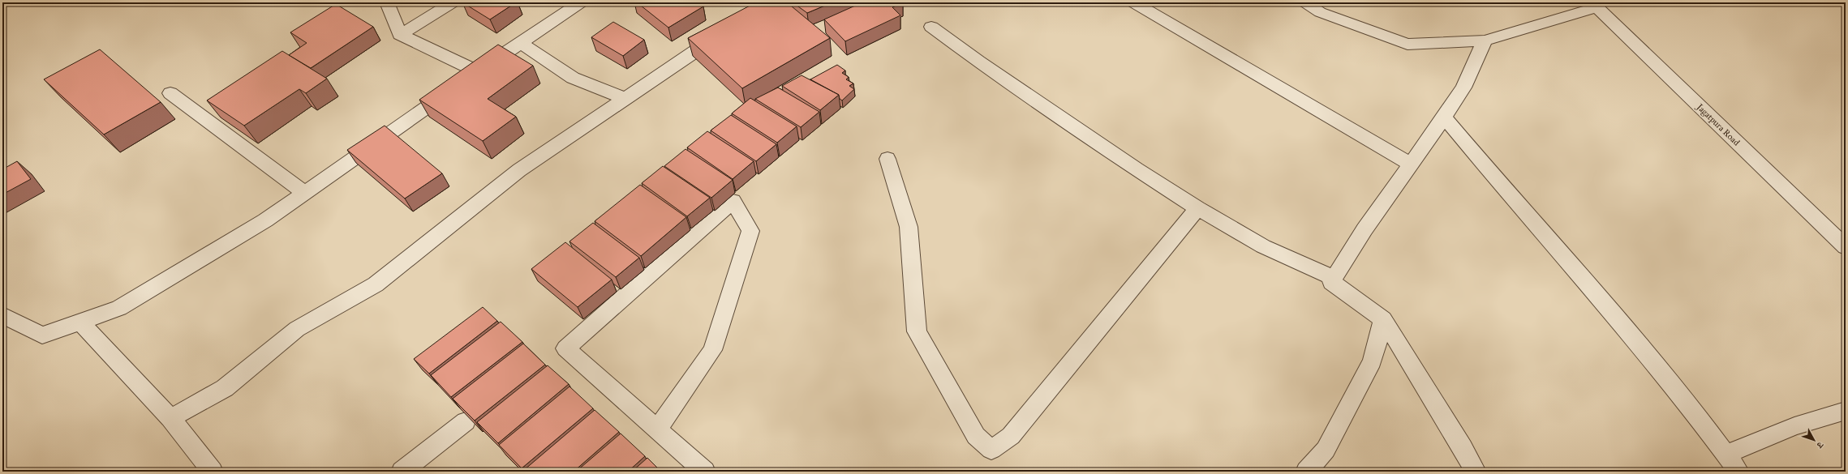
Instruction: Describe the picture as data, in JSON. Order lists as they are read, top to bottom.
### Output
{
  "streets": {
    "street": ["Jagatpura Road"]
  },
  "north": "bottom right"
}
